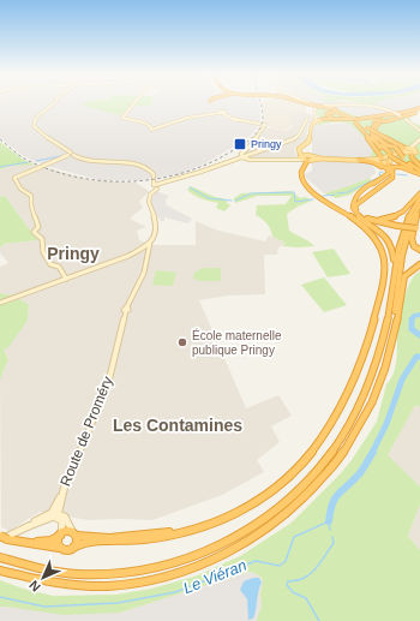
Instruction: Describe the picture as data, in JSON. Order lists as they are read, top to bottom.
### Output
{
  "streets": {
    "street": ["Route de Proméry"]
  },
  "districts": ["Pringy", "Les Contamines"],
  "water": ["Le Viéran"],
  "places": {
    "transit": ["Pringy"],
    "other": ["École maternelle publique Pringy"]
  },
  "north": "bottom left"
}
